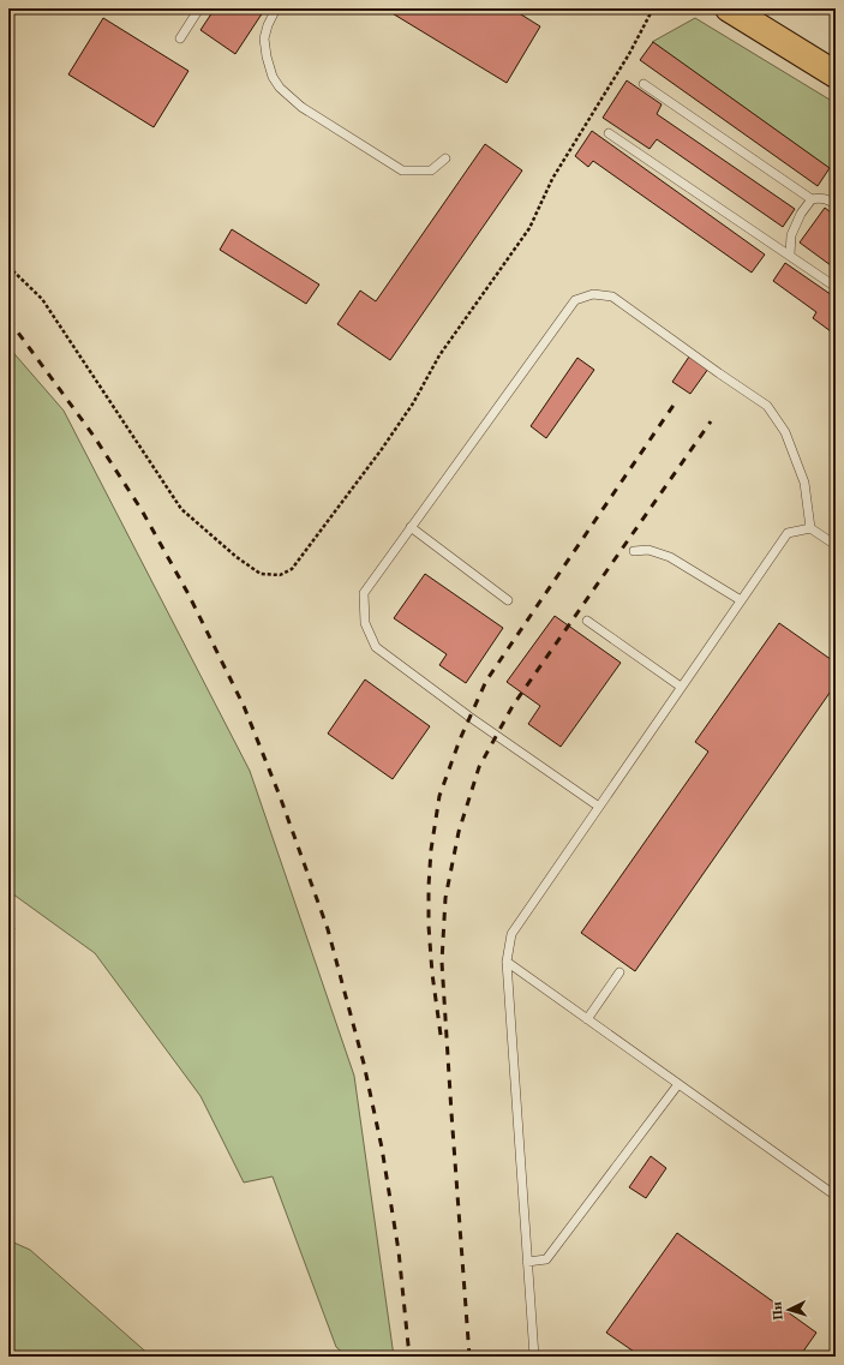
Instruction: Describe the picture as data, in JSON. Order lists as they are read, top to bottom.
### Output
{
  "north": "left"
}
